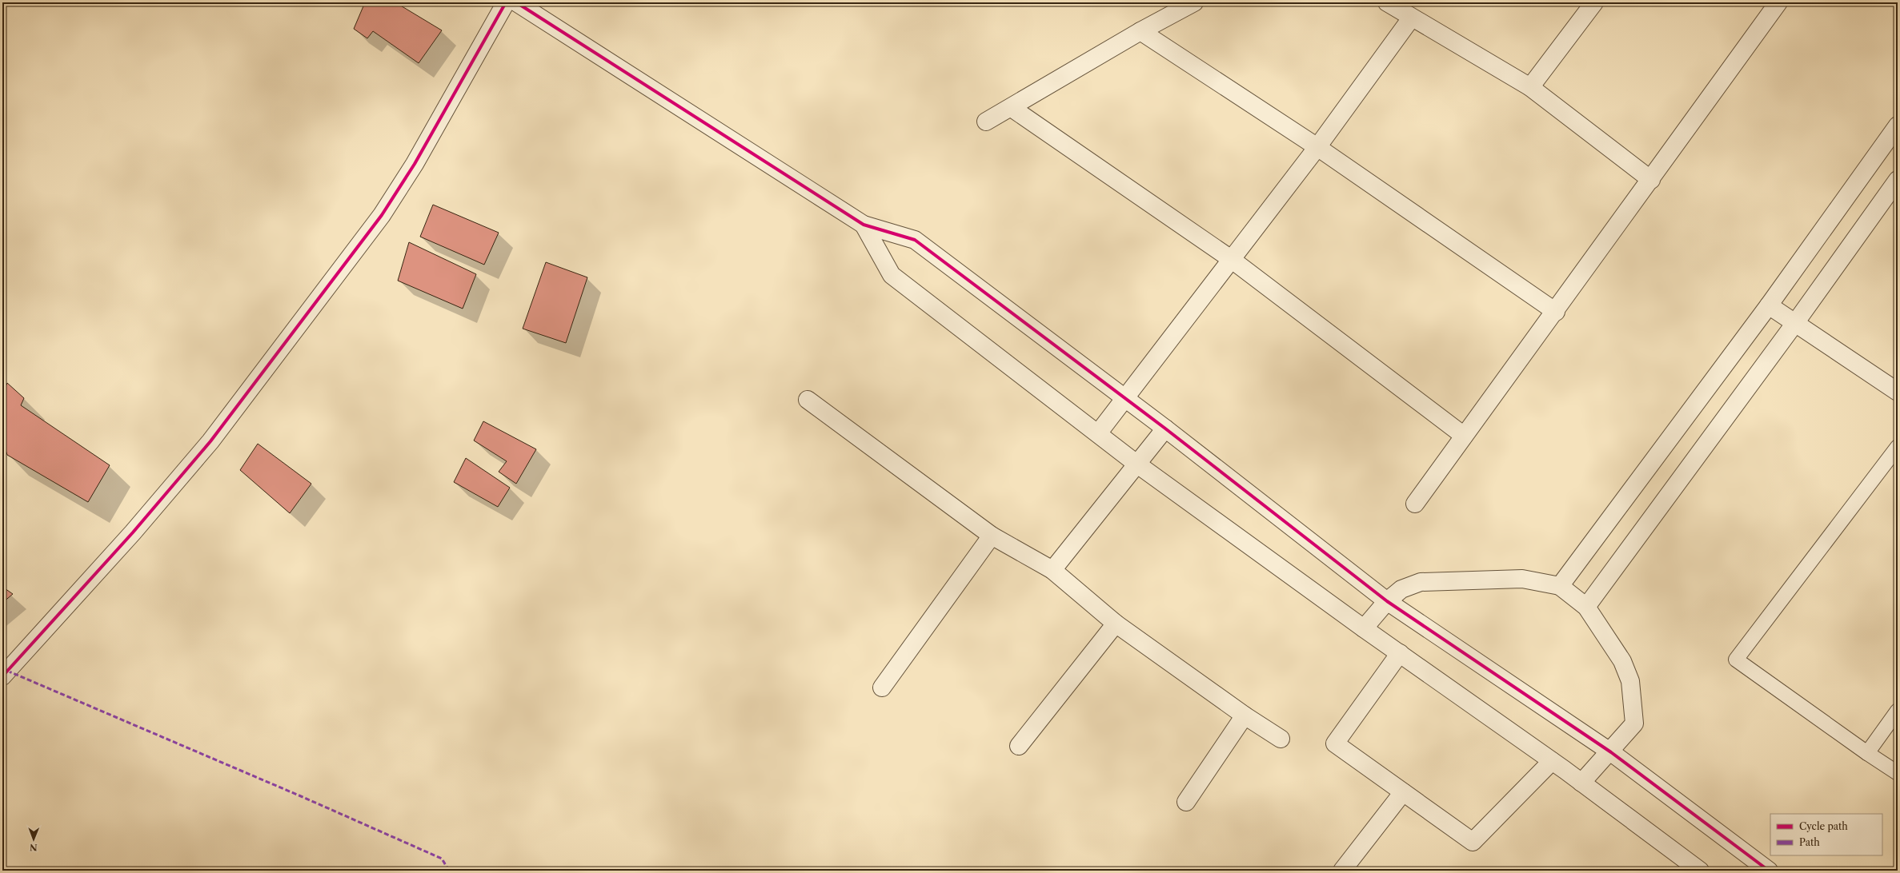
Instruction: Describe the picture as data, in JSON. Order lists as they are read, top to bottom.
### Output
{
  "legend": ["Cycle path", "Path"],
  "north": "bottom"
}
